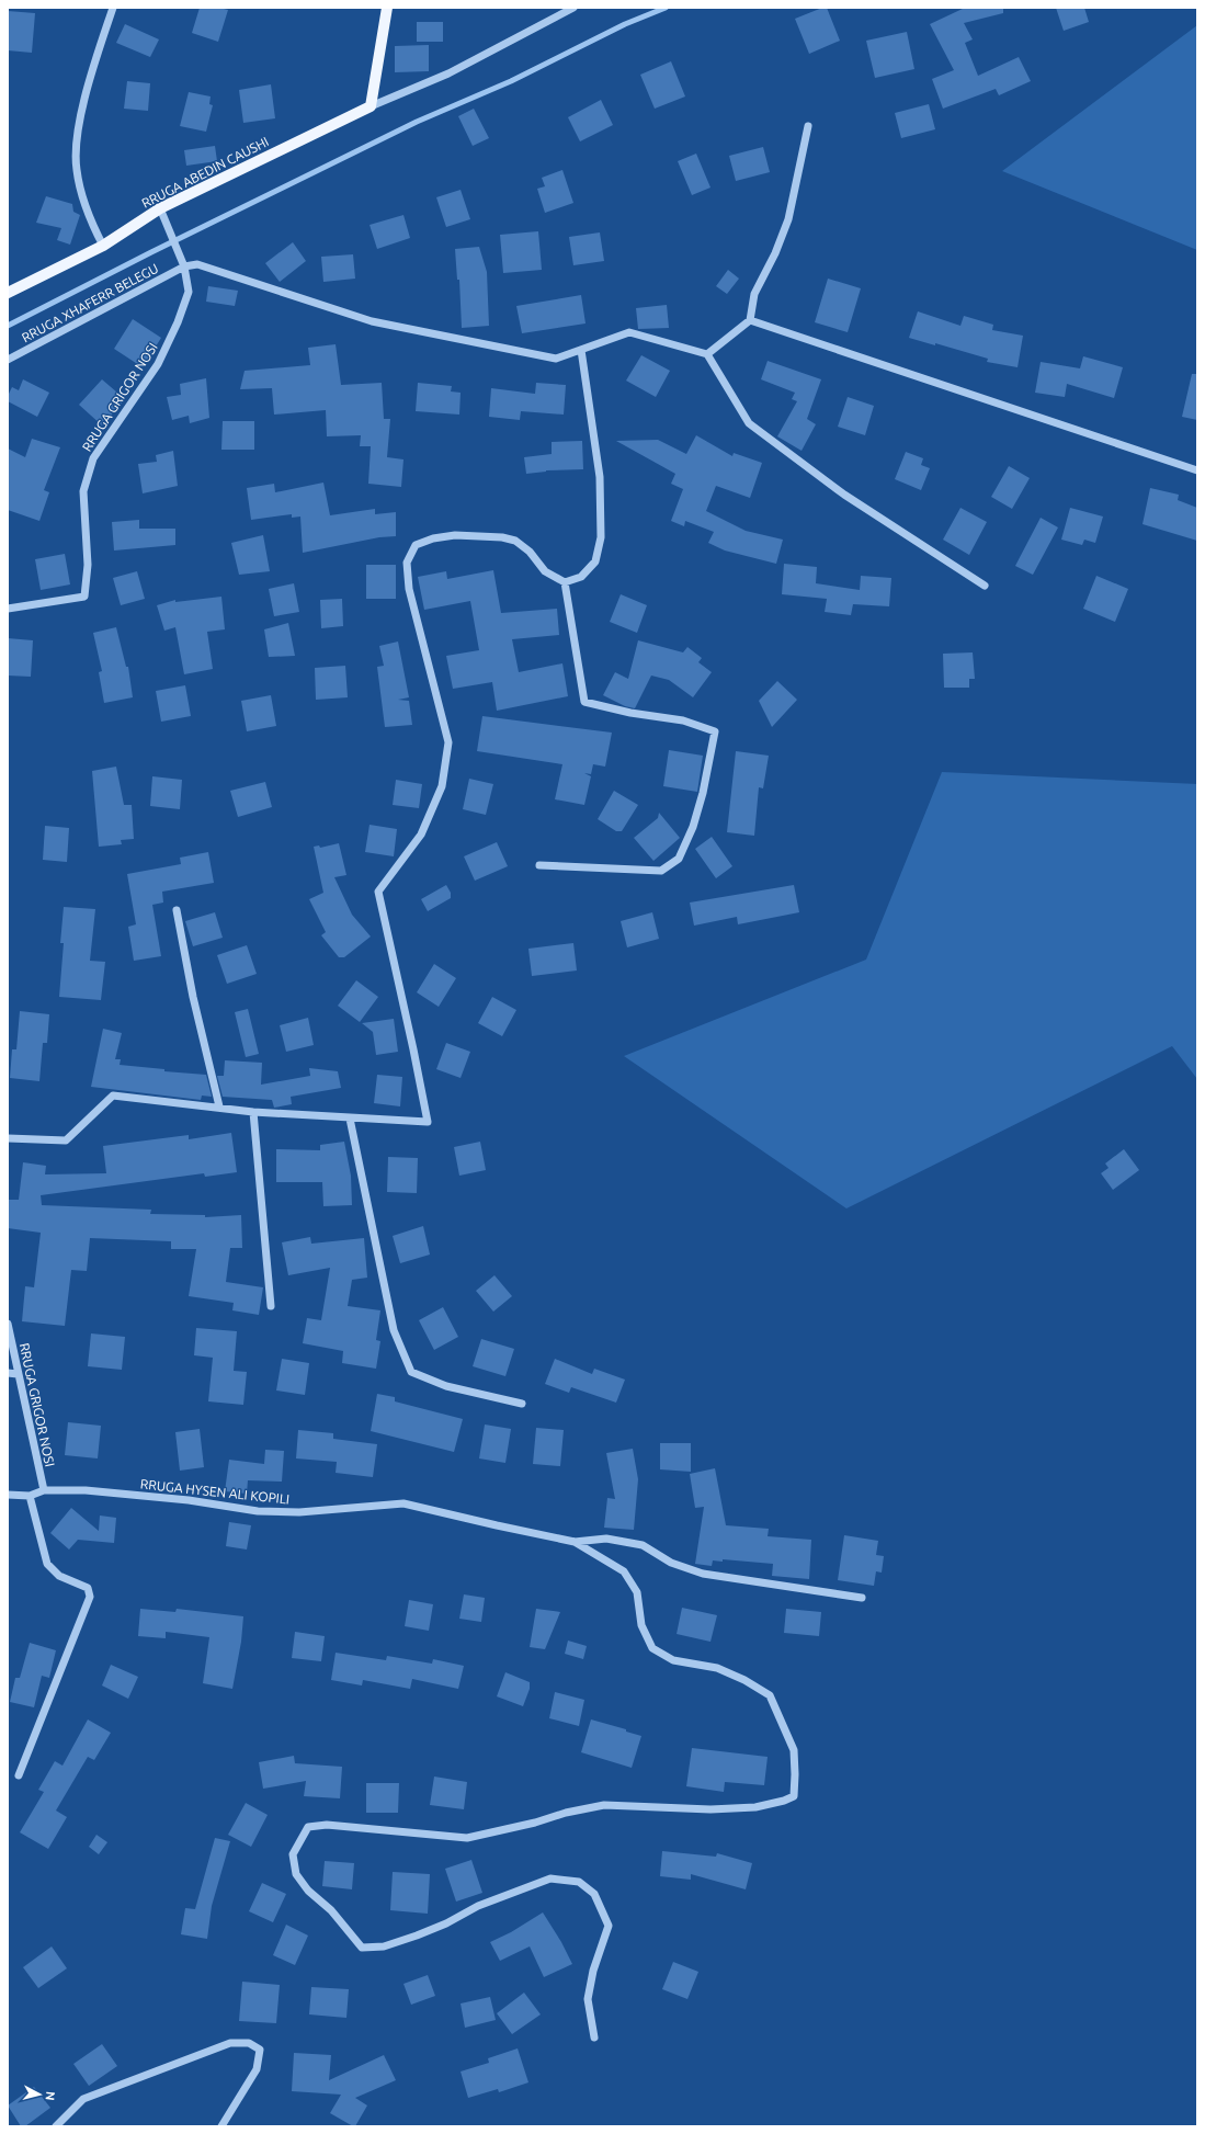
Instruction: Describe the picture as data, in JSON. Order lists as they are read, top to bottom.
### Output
{
  "streets": {
    "main road": ["RRUGA ABEDIN CAUSHI"],
    "street": ["RRUGA XHAFERR BELEGU", "RRUGA GRIGOR NOSI", "RRUGA HYSEN ALI KOPILI"]
  },
  "crossings": [
    ["RRUGA XHAFERR BELEGU", "RRUGA GRIGOR NOSI"],
    ["RRUGA GRIGOR NOSI", "RRUGA HYSEN ALI KOPILI"]
  ],
  "north": "right"
}
